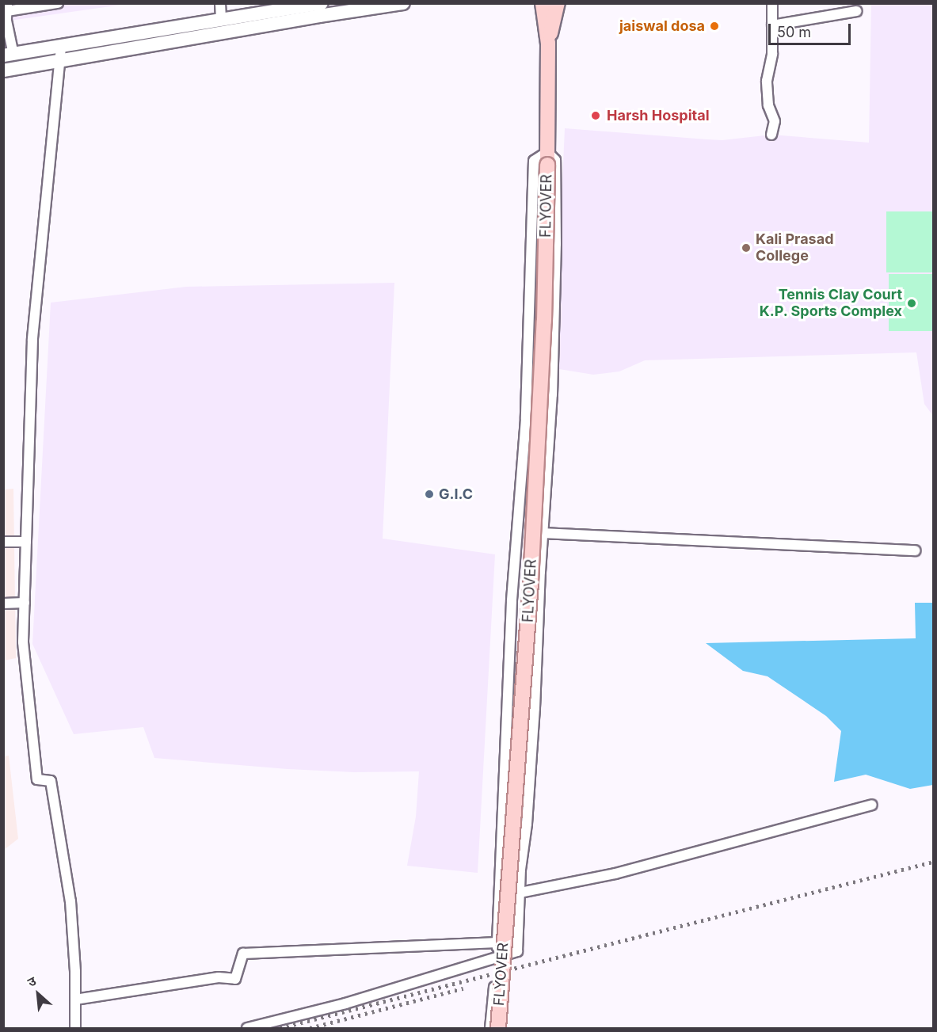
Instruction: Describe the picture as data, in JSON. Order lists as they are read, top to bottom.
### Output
{
  "streets": {
    "main road": ["FLYOVER"]
  },
  "places": [
    "jaiswal dosa",
    "Harsh Hospital",
    "Kali Prasad College",
    "Tennis Clay Court K.P. Sports Complex",
    "G.I.C"
  ],
  "scale_bar": "50 m",
  "north": "top left"
}
